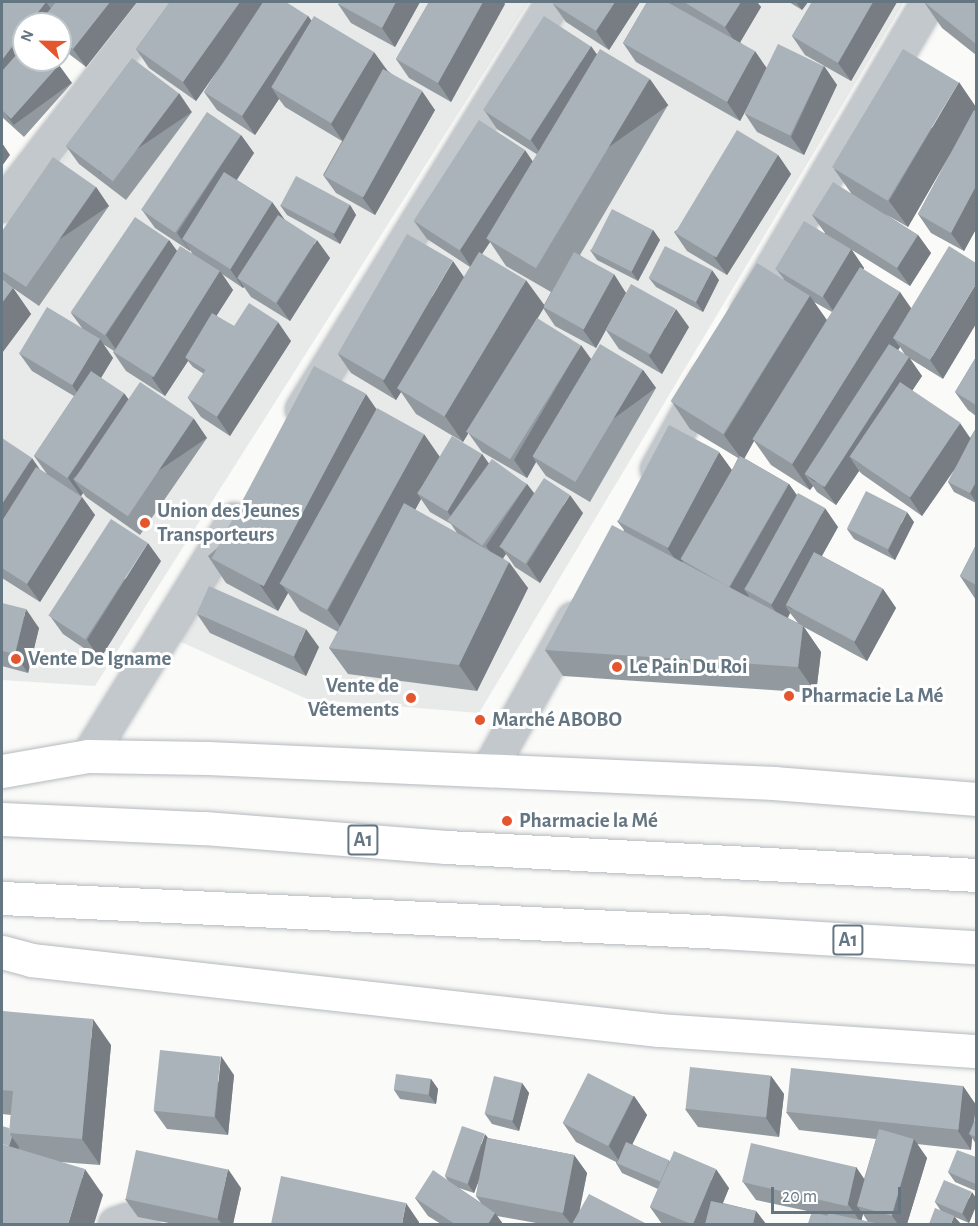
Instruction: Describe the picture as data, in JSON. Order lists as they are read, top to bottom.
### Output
{
  "streets": {
    "main road": ["A1"]
  },
  "places": [
    "Union des Jeunes Transporteurs",
    "Vente De Igname",
    "Le Pain Du Roi",
    "Pharmacie La Mé",
    "Vente de Vêtements",
    "Marché ABOBO",
    "Pharmacie la Mé"
  ],
  "scale_bar": "20 m",
  "north": "left"
}
